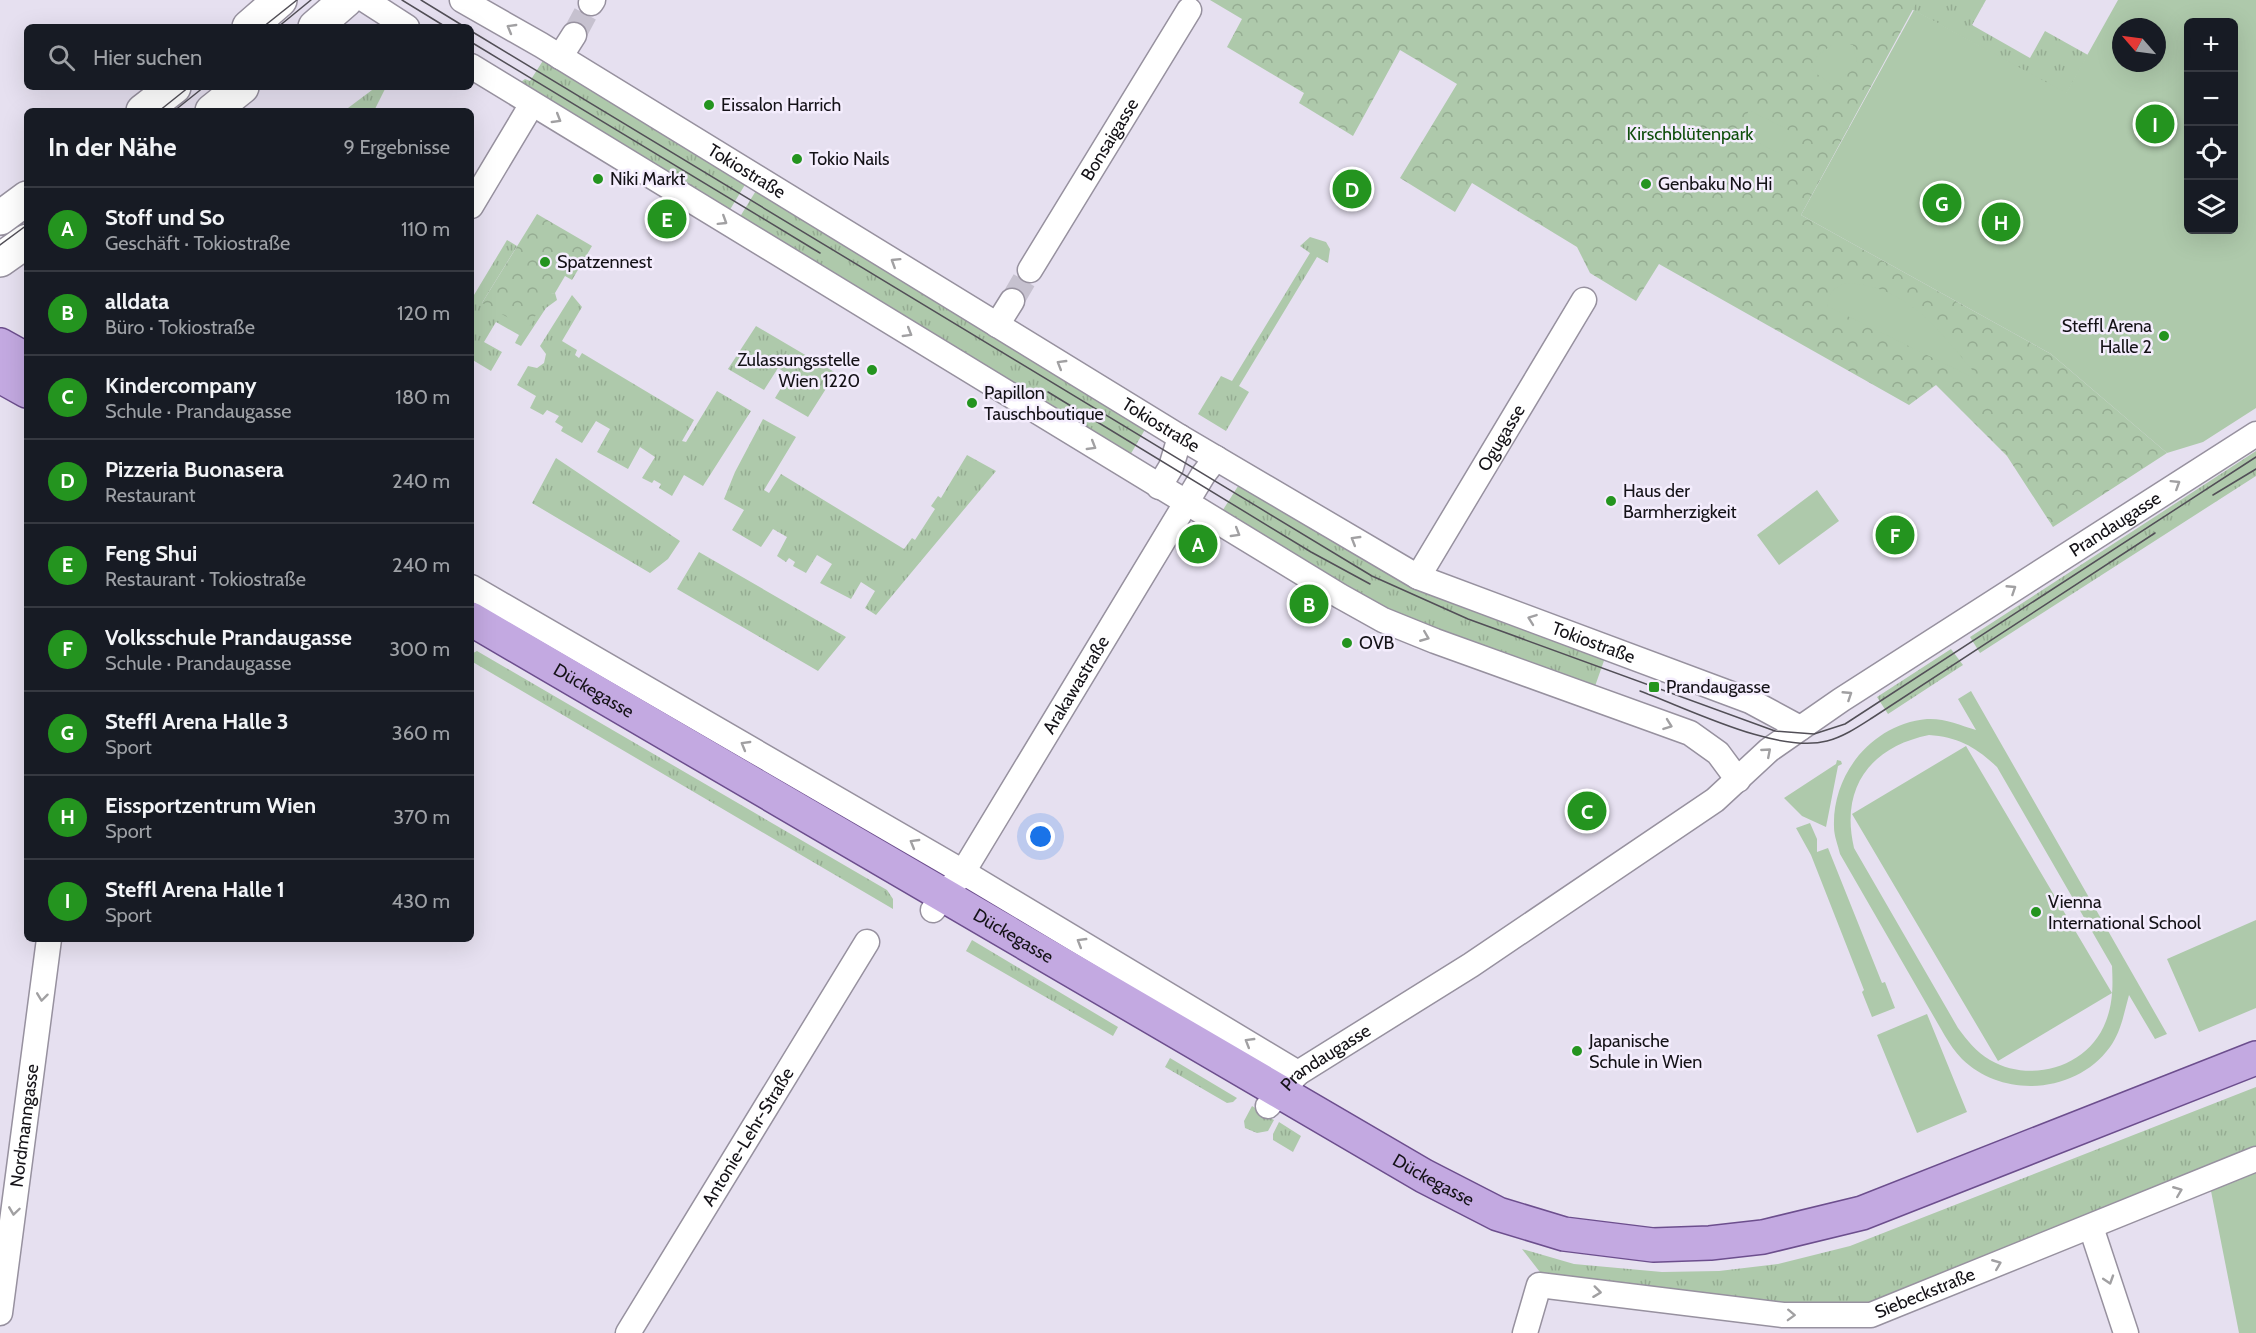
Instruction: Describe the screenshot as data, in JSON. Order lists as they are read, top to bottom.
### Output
{
  "streets": {
    "main road": ["Dückegasse"],
    "street": [
      "Bonsaigasse",
      "Tokiostraße",
      "Ogugasse",
      "Prandaugasse",
      "Arakawastraße",
      "Nordmanngasse",
      "Antonie-Lehr-Straße",
      "Siebeckstraße"
    ]
  },
  "crossings": [
    ["Tokiostraße", "Ogugasse"],
    ["Tokiostraße", "Prandaugasse"],
    ["Tokiostraße", "Arakawastraße"],
    ["Prandaugasse", "Dückegasse"],
    ["Arakawastraße", "Dückegasse"]
  ],
  "one_way": ["Prandaugasse", "Nordmanngasse", "Siebeckstraße"],
  "parks": ["Kirschblütenpark"],
  "places": {
    "other": [
      "Eissalon Harrich",
      "Tokio Nails",
      "Niki Markt",
      "Genbaku No Hi",
      "Spatzennest",
      "Steffl Arena Halle 2",
      "Zulassungsstelle Wien 1220",
      "Papillon Tauschboutique",
      "Haus der Barmherzigkeit",
      "OVB",
      "Vienna International School",
      "Japanische Schule in Wien"
    ],
    "transit": ["Prandaugasse"]
  },
  "north": "top left",
  "page": {
    "map_buttons": ["+", "−"],
    "search": "Hier suchen",
    "pins": [
      "I",
      "D",
      "G",
      "E",
      "H",
      "F",
      "A",
      "B",
      "C"
    ],
    "heading": ["In der Nähe", "9 Ergebnisse"],
    "list": [
      {
        "mark": "A",
        "name": "Stoff und So",
        "note": "Geschäft · Tokiostraße",
        "value": "110 m"
      },
      {
        "mark": "B",
        "name": "alldata",
        "note": "Büro · Tokiostraße",
        "value": "120 m"
      },
      {
        "mark": "C",
        "name": "Kindercompany",
        "note": "Schule · Prandaugasse",
        "value": "180 m"
      },
      {
        "mark": "D",
        "name": "Pizzeria Buonasera",
        "note": "Restaurant",
        "value": "240 m"
      },
      {
        "mark": "E",
        "name": "Feng Shui",
        "note": "Restaurant · Tokiostraße",
        "value": "240 m"
      },
      {
        "mark": "F",
        "name": "Volksschule Prandaugasse",
        "note": "Schule · Prandaugasse",
        "value": "300 m"
      },
      {
        "mark": "G",
        "name": "Steffl Arena Halle 3",
        "note": "Sport",
        "value": "360 m"
      },
      {
        "mark": "H",
        "name": "Eissportzentrum Wien",
        "note": "Sport",
        "value": "370 m"
      },
      {
        "mark": "I",
        "name": "Steffl Arena Halle 1",
        "note": "Sport",
        "value": "430 m"
      }
    ]
  }
}
